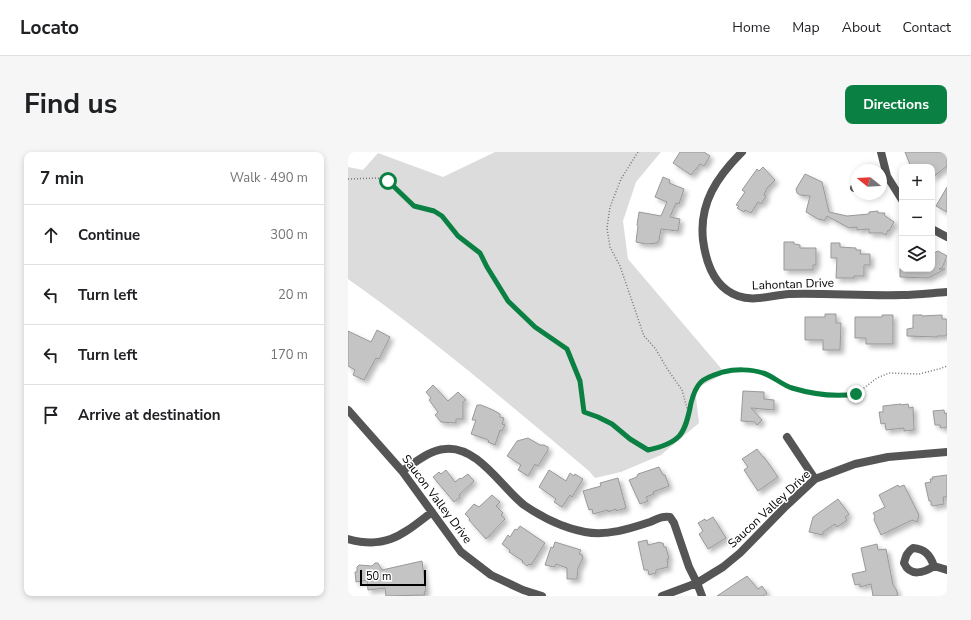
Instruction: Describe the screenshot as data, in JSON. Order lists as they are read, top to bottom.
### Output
{
  "streets": {
    "street": ["Lahontan Drive", "Saucon Valley Drive"]
  },
  "scale_bar": "50 m",
  "north": "left",
  "page": {
    "header": "Locato",
    "nav": [
      "Home",
      "Map",
      "About",
      "Contact"
    ],
    "title": "Find us",
    "buttons": "Directions",
    "heading": ["7 min", "Walk · 490 m"],
    "map_buttons": ["+", "−"],
    "list": [
      ["Continue", "300 m"],
      ["Turn left", "20 m"],
      ["Turn left", "170 m"],
      "Arrive at destination"
    ],
    "scale": "50 m"
  }
}
